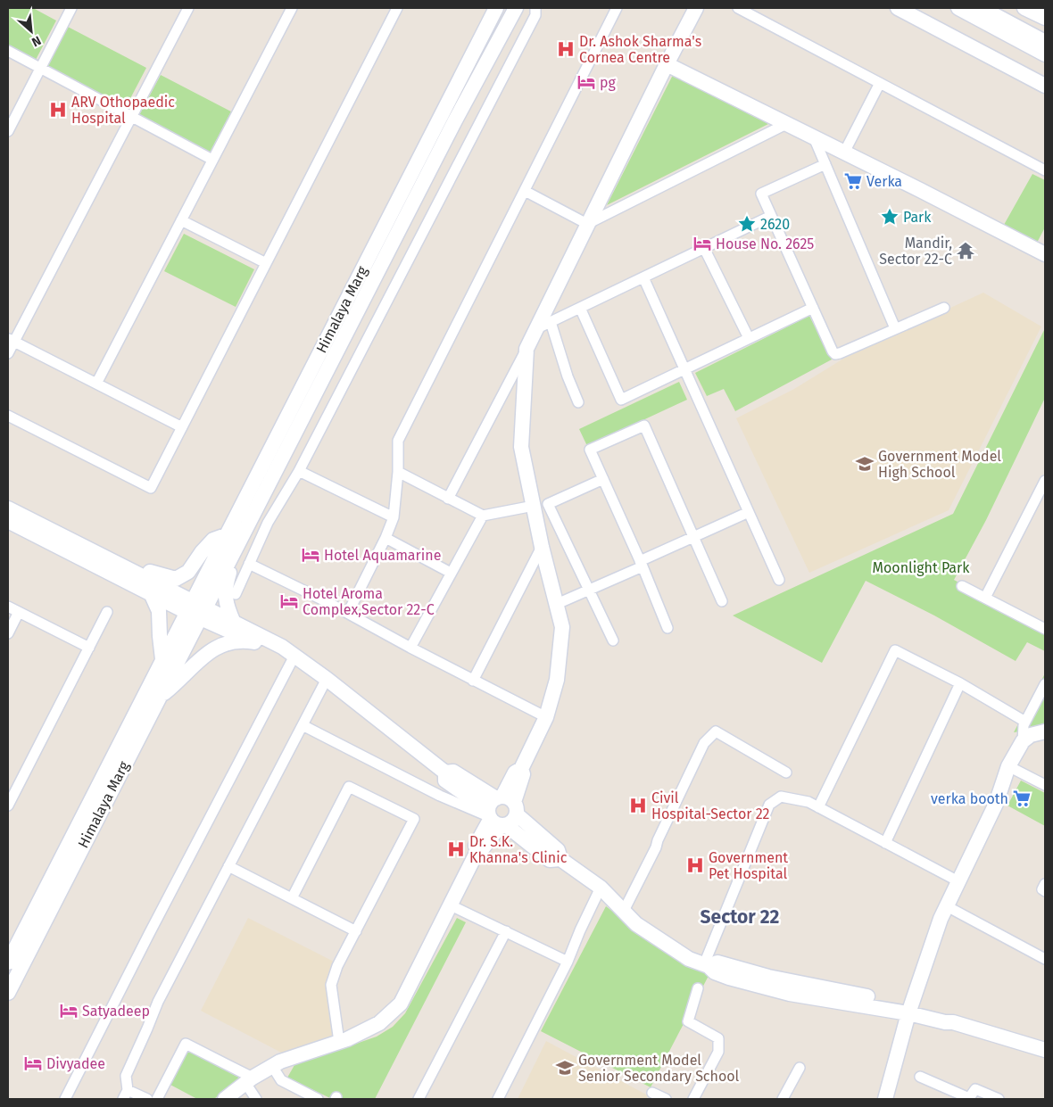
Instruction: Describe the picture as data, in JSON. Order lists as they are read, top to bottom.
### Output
{
  "streets": {
    "street": ["Himalaya Marg"]
  },
  "districts": ["Sector 22"],
  "parks": ["Moonlight Park"],
  "places": {
    "hospital": [
      "Dr. Ashok Sharma's Cornea Centre",
      "ARV Othopaedic Hospital",
      "Civil Hospital-Sector 22",
      "Dr. S.K. Khanna's Clinic",
      "Government Pet Hospital"
    ],
    "hotel": [
      "pg",
      "House No. 2625",
      "Hotel Aquamarine",
      "Hotel Aroma Complex,Sector 22-C",
      "Satyadeep",
      "Divyadee"
    ],
    "supermarket": ["Verka", "verka booth"],
    "place": ["Park", "2620"],
    "temple": ["Mandir, Sector 22-C"],
    "school or university": ["Government Model High School", "Government Model Senior Secondary School"]
  },
  "north": "bottom right"
}
